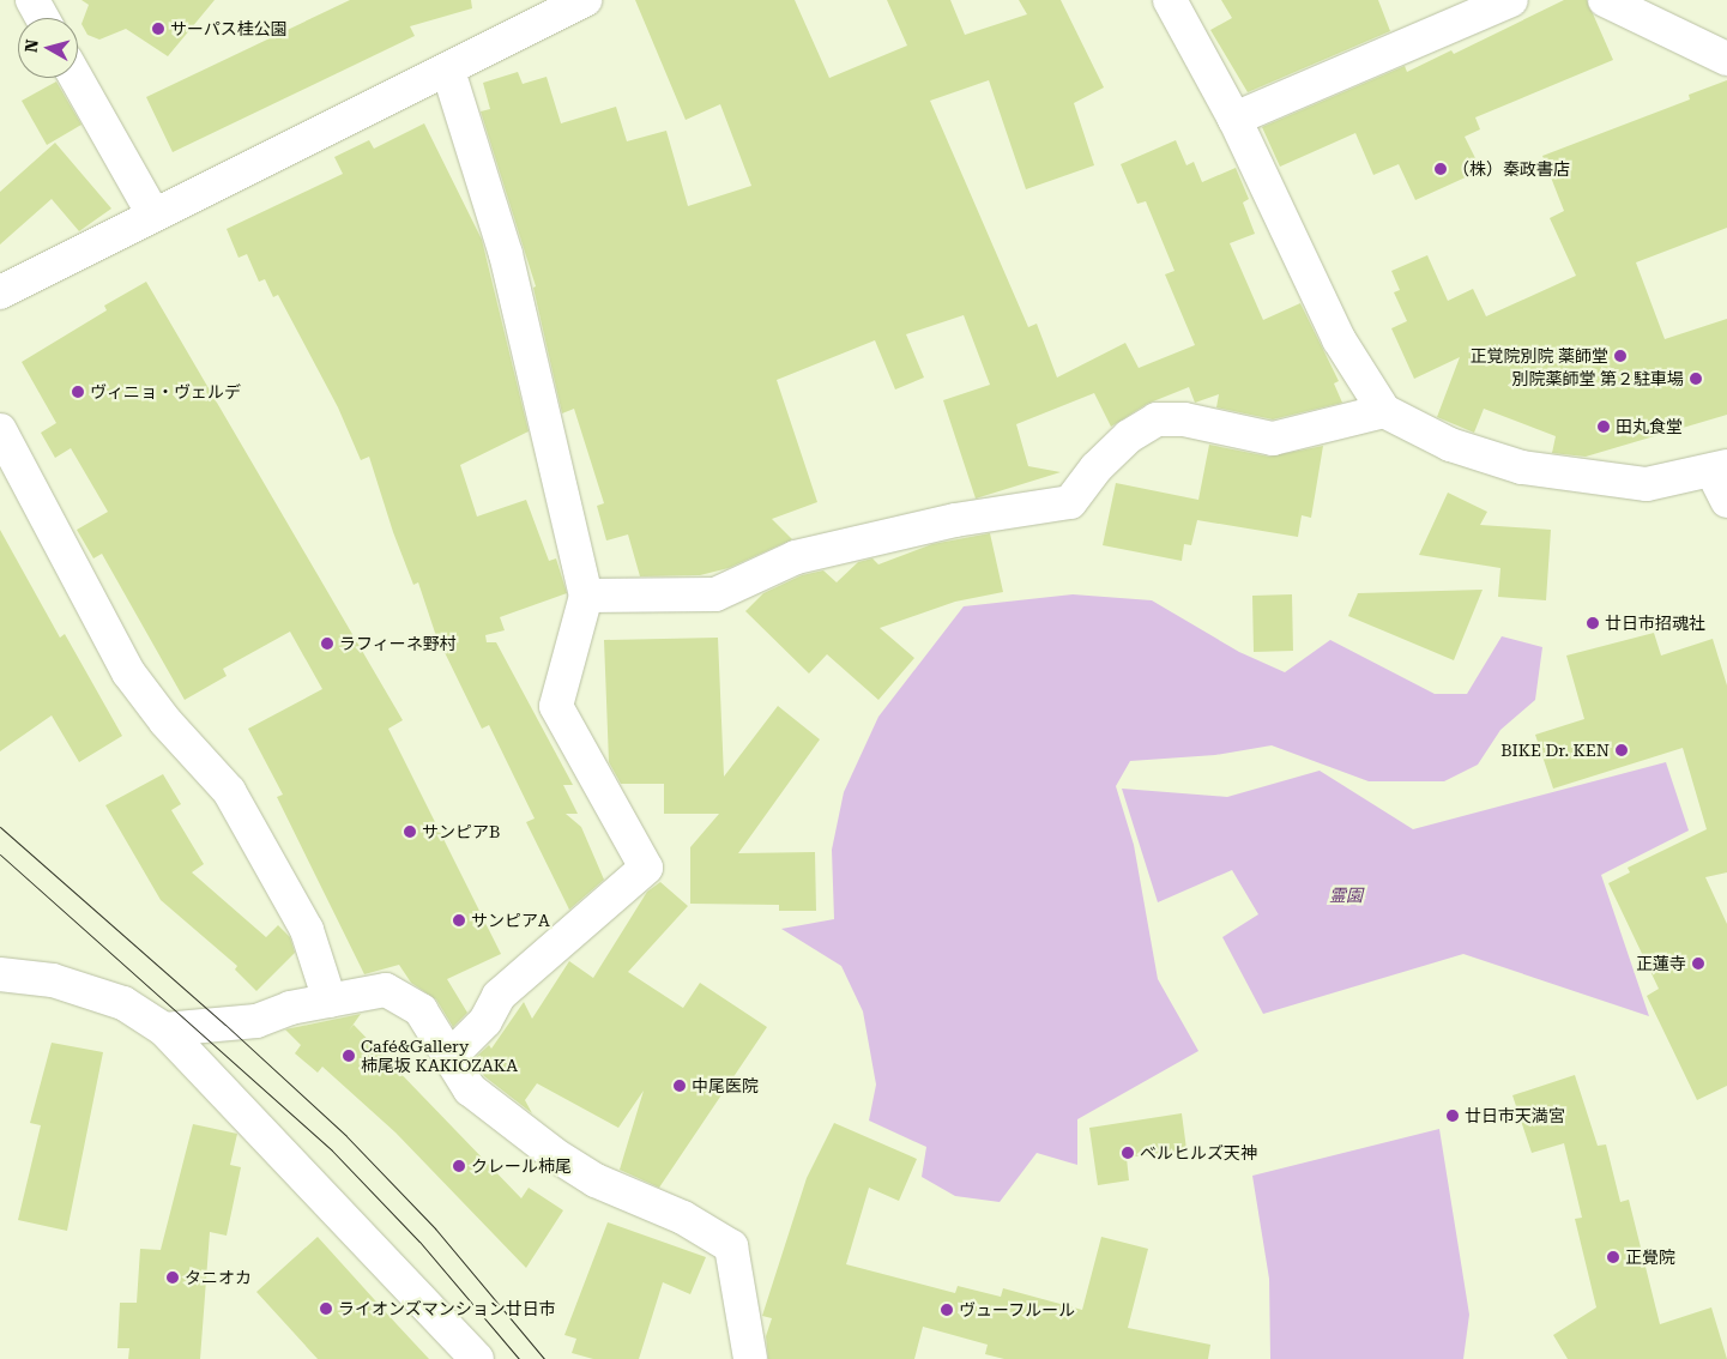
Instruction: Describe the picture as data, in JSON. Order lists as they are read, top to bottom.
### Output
{
  "parks": ["霊園"],
  "places": [
    "サーパス桂公園",
    "（株）秦政書店",
    "正覚院別院 薬師堂",
    "別院薬師堂 第２駐車場",
    "ヴィニョ・ヴェルデ",
    "田丸食堂",
    "廿日市招魂社",
    "ラフィーネ野村",
    "BIKE Dr. KEN",
    "サンピアB",
    "サンピアA",
    "正蓮寺",
    "Café&Gallery 柿尾坂 KAKIOZAKA",
    "中尾医院",
    "廿日市天満宮",
    "ベルヒルズ天神",
    "クレール柿尾",
    "正覺院",
    "タニオカ",
    "ライオンズマンション廿日市",
    "ヴューフルール"
  ],
  "north": "left"
}
